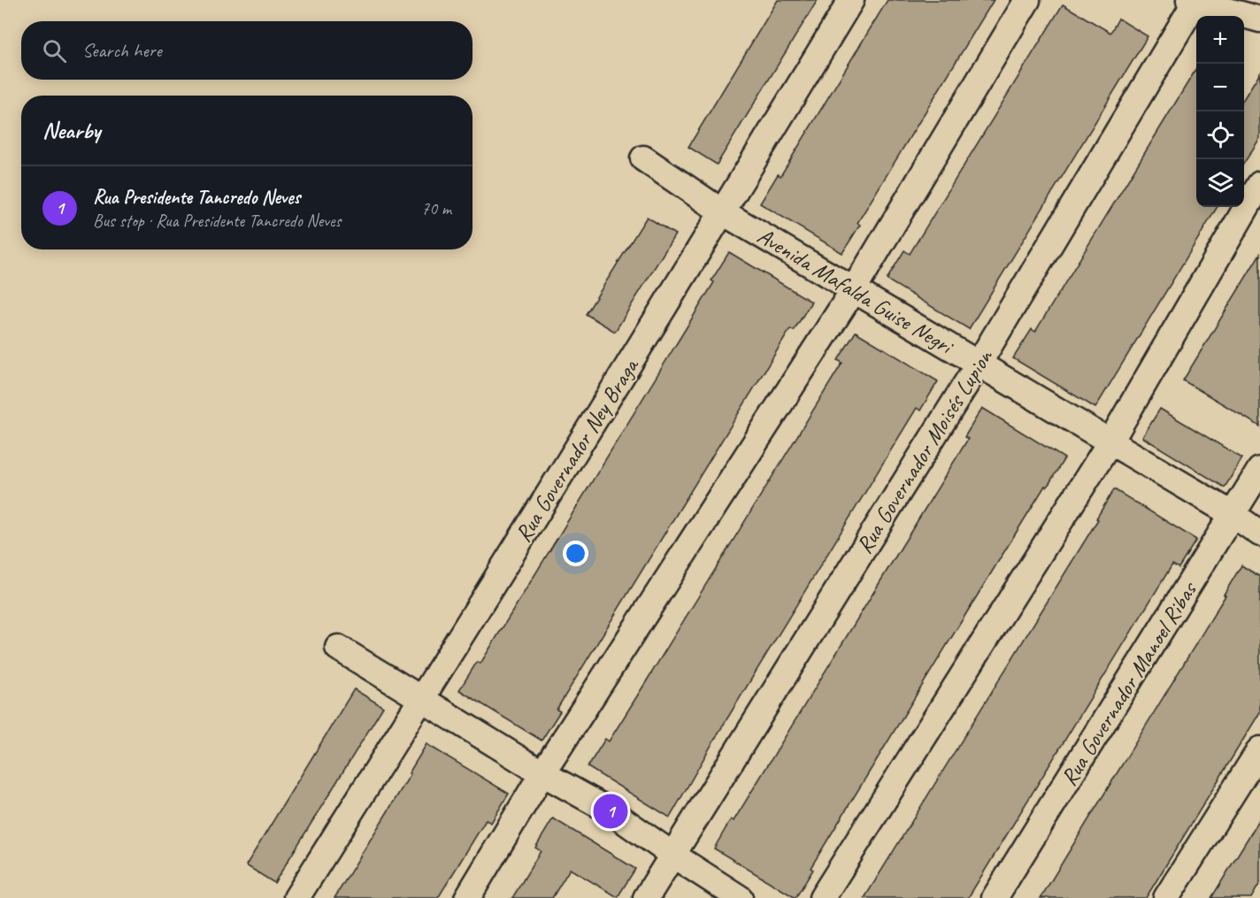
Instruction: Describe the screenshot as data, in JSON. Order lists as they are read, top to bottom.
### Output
{
  "streets": {
    "street": [
      "Avenida Mafalda Guise Negri",
      "Rua Governador Ney Braga",
      "Rua Governador Moisés Lupion",
      "Rua Governador Manoel Ribas"
    ]
  },
  "crossings": [
    ["Avenida Mafalda Guise Negri", "Rua Governador Ney Braga"],
    ["Avenida Mafalda Guise Negri", "Rua Governador Moisés Lupion"],
    ["Avenida Mafalda Guise Negri", "Rua Governador Manoel Ribas"]
  ],
  "page": {
    "map_buttons": ["+", "−"],
    "search": "Search here",
    "heading": "Nearby",
    "list": [
      {
        "mark": "1",
        "name": "Rua Presidente Tancredo Neves",
        "note": "Bus stop · Rua Presidente Tancredo Neves",
        "value": "70 m"
      }
    ],
    "pins": "1"
  }
}
